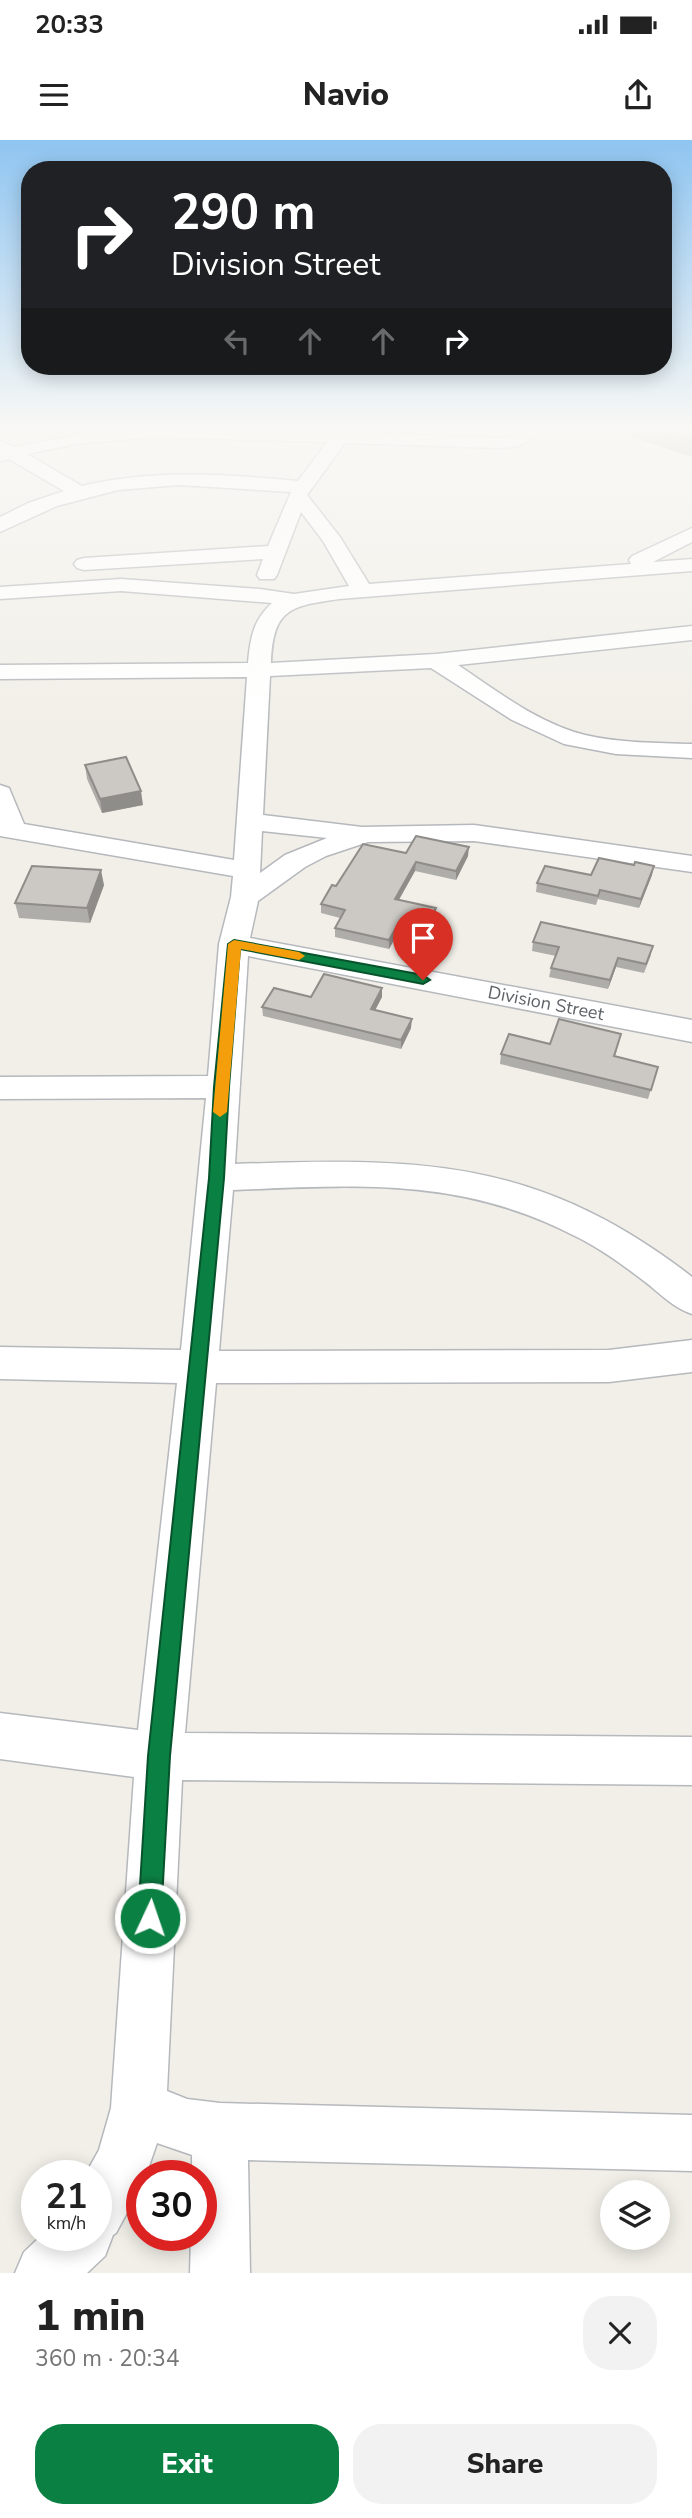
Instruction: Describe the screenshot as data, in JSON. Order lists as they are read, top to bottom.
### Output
{
  "streets": {
    "street": ["Division Street"]
  },
  "page": {
    "status": "20:33",
    "header": "Navio",
    "turn": ["290 m", "Division Street"],
    "speed": "21 km/h",
    "limit": "30",
    "heading": ["1 min", "360 m · 20:34"],
    "buttons": ["Exit", "Share"]
  }
}
